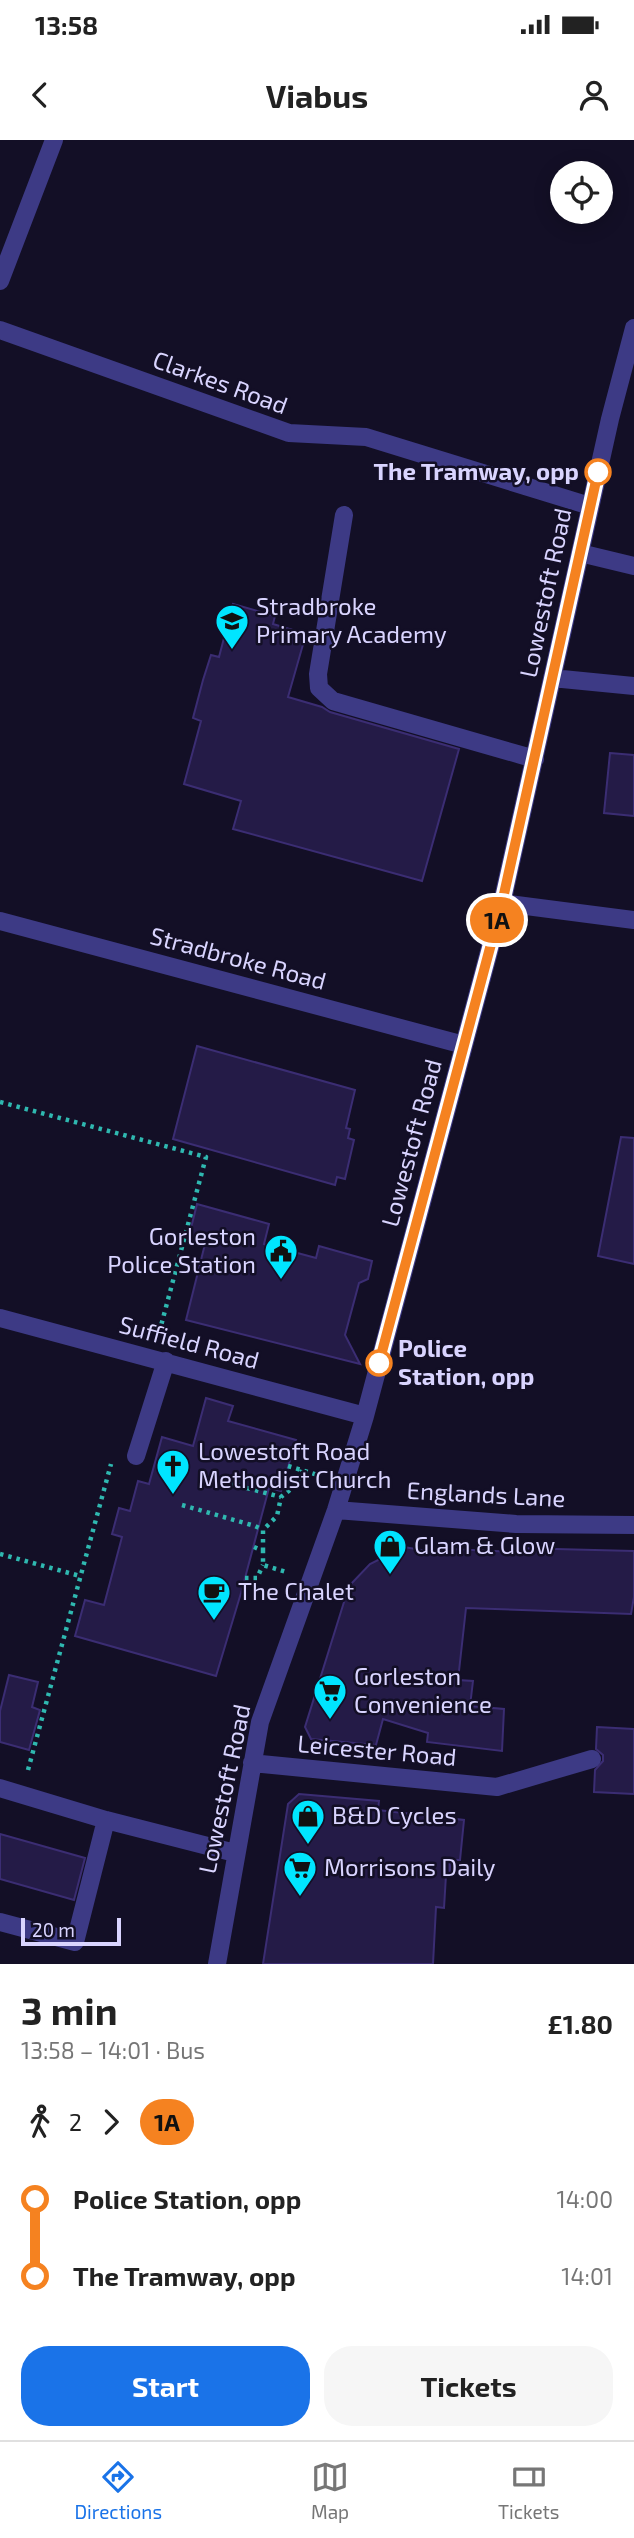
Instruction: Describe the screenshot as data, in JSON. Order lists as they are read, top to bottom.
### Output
{
  "streets": {
    "street": [
      "Clarkes Road",
      "Lowestoft Road",
      "Stradbroke Road",
      "Suffield Road",
      "Englands Lane",
      "Leicester Road"
    ]
  },
  "crossings": [
    ["Clarkes Road", "Lowestoft Road"],
    ["Lowestoft Road", "Stradbroke Road"],
    ["Lowestoft Road", "Suffield Road"],
    ["Lowestoft Road", "Englands Lane"],
    ["Lowestoft Road", "Leicester Road"]
  ],
  "places": {
    "other": ["The Tramway, opp", "Police Station, opp"],
    "school or university": ["Stradbroke Primary Academy"],
    "public building": ["Gorleston Police Station"],
    "church": ["Lowestoft Road Methodist Church"],
    "shop": ["Glam & Glow", "B&D Cycles"],
    "cafe": ["The Chalet"],
    "supermarket": ["Gorleston Convenience", "Morrisons Daily"]
  },
  "lines": ["bus line 1A"],
  "scale_bar": "20 m",
  "page": {
    "status": "13:58",
    "header": "Viabus",
    "on_map": "1A",
    "scale": "20 m",
    "heading": ["3 min", "13:58 – 14:01 · Bus", "£1.80"],
    "legs": ["2", "1A"],
    "list": [
      {
        "name": "Police Station, opp",
        "value": "14:00"
      },
      {
        "name": "The Tramway, opp",
        "value": "14:01"
      }
    ],
    "buttons": ["Start", "Tickets"],
    "tabs": ["Directions", "Map", "Tickets"]
  }
}
